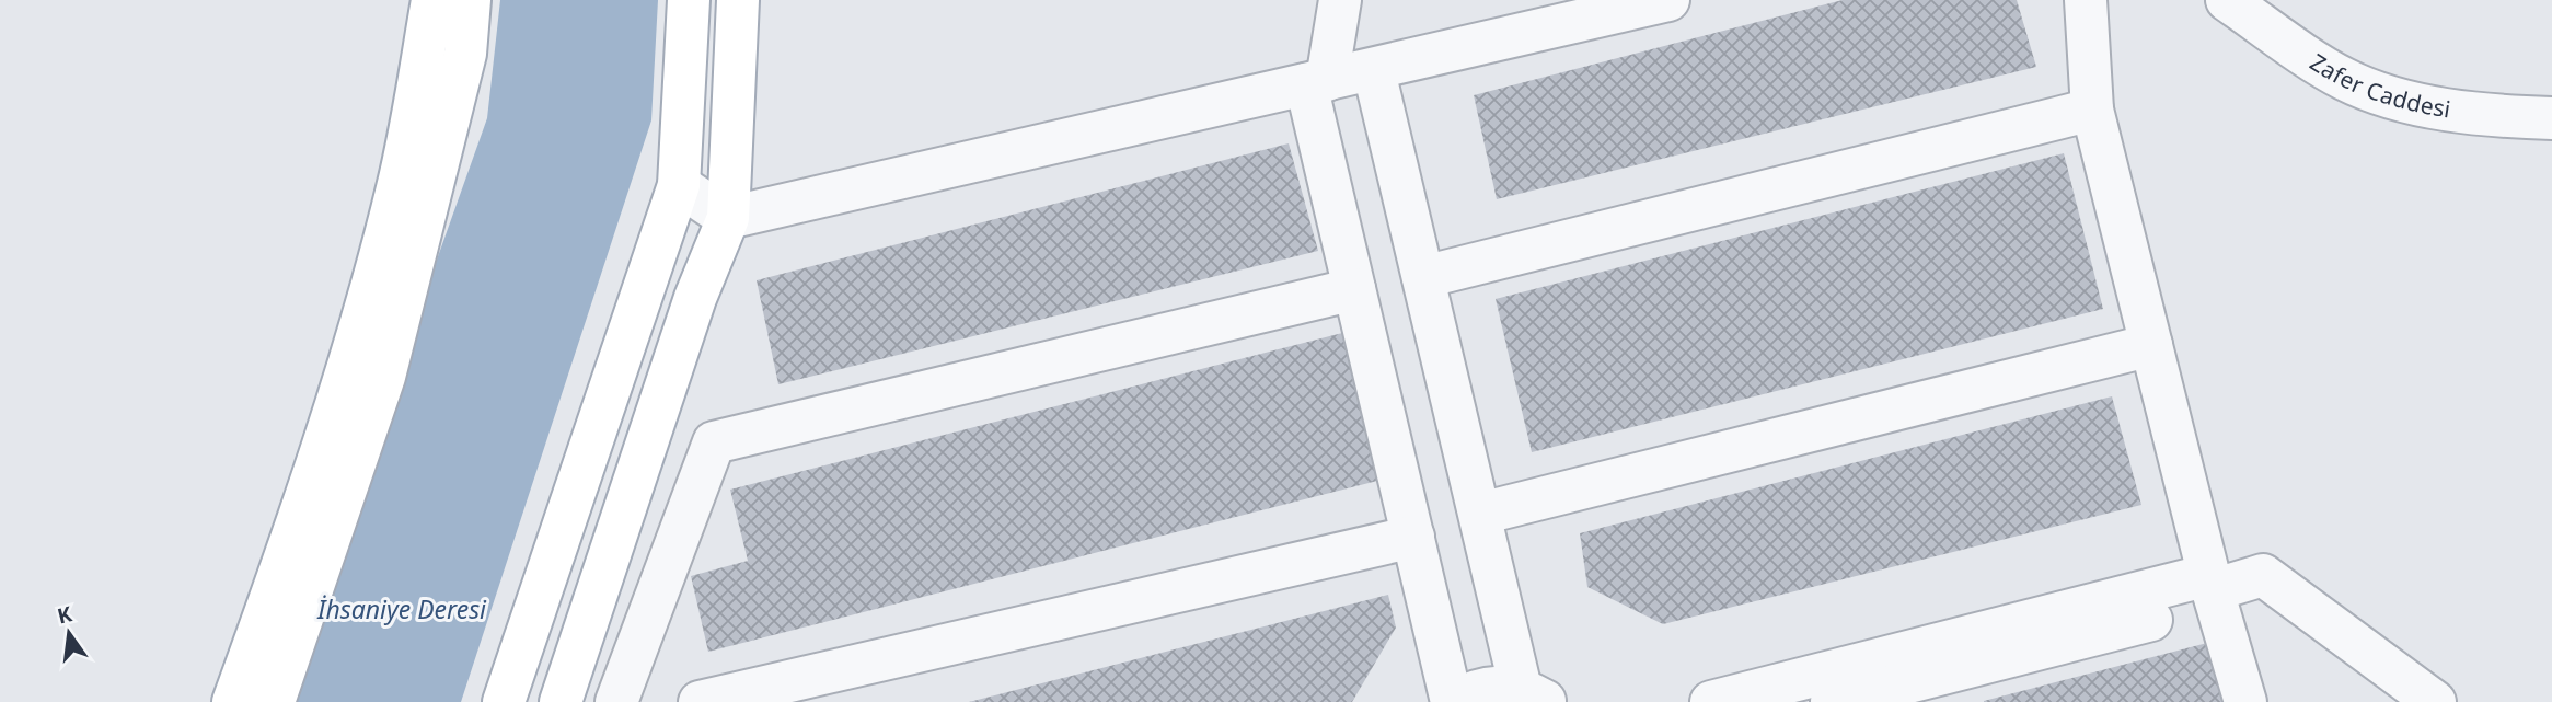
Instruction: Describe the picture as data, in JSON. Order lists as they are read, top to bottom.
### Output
{
  "streets": {
    "street": ["Zafer Caddesi"]
  },
  "water": ["İhsaniye Deresi"],
  "north": "top"
}
